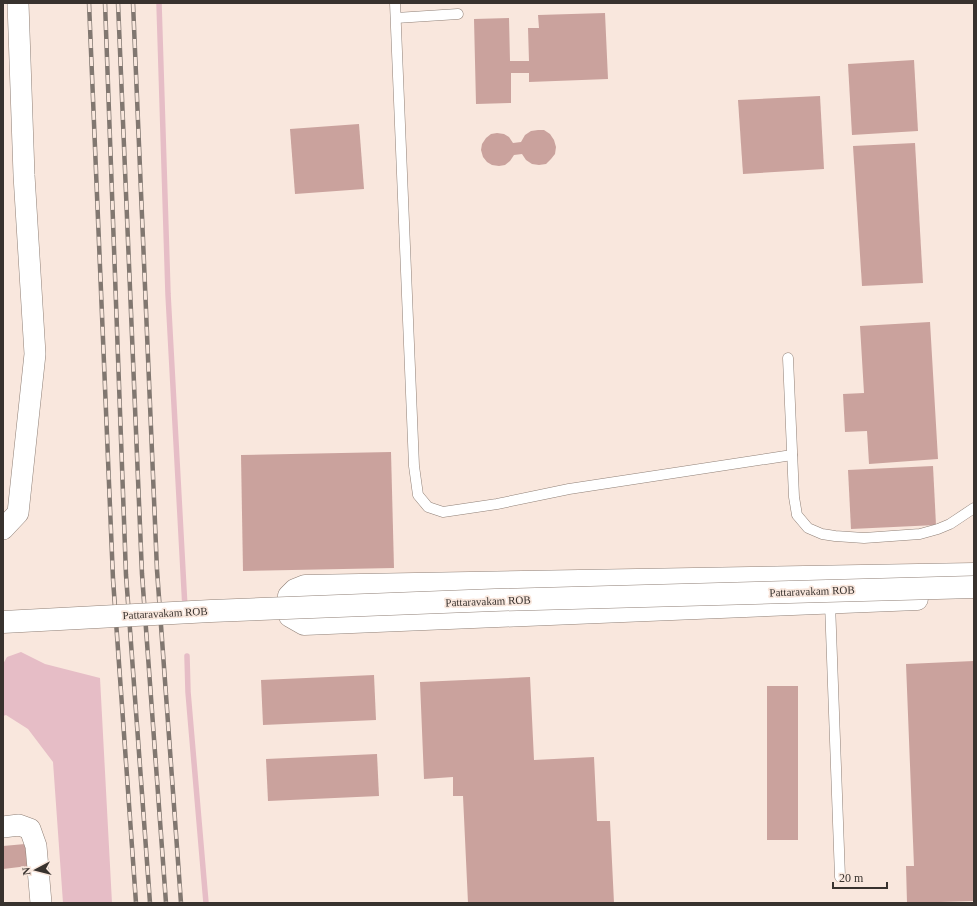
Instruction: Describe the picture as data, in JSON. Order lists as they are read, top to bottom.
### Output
{
  "streets": {
    "street": ["Pattaravakam ROB"]
  },
  "scale_bar": "20 m",
  "north": "left"
}
